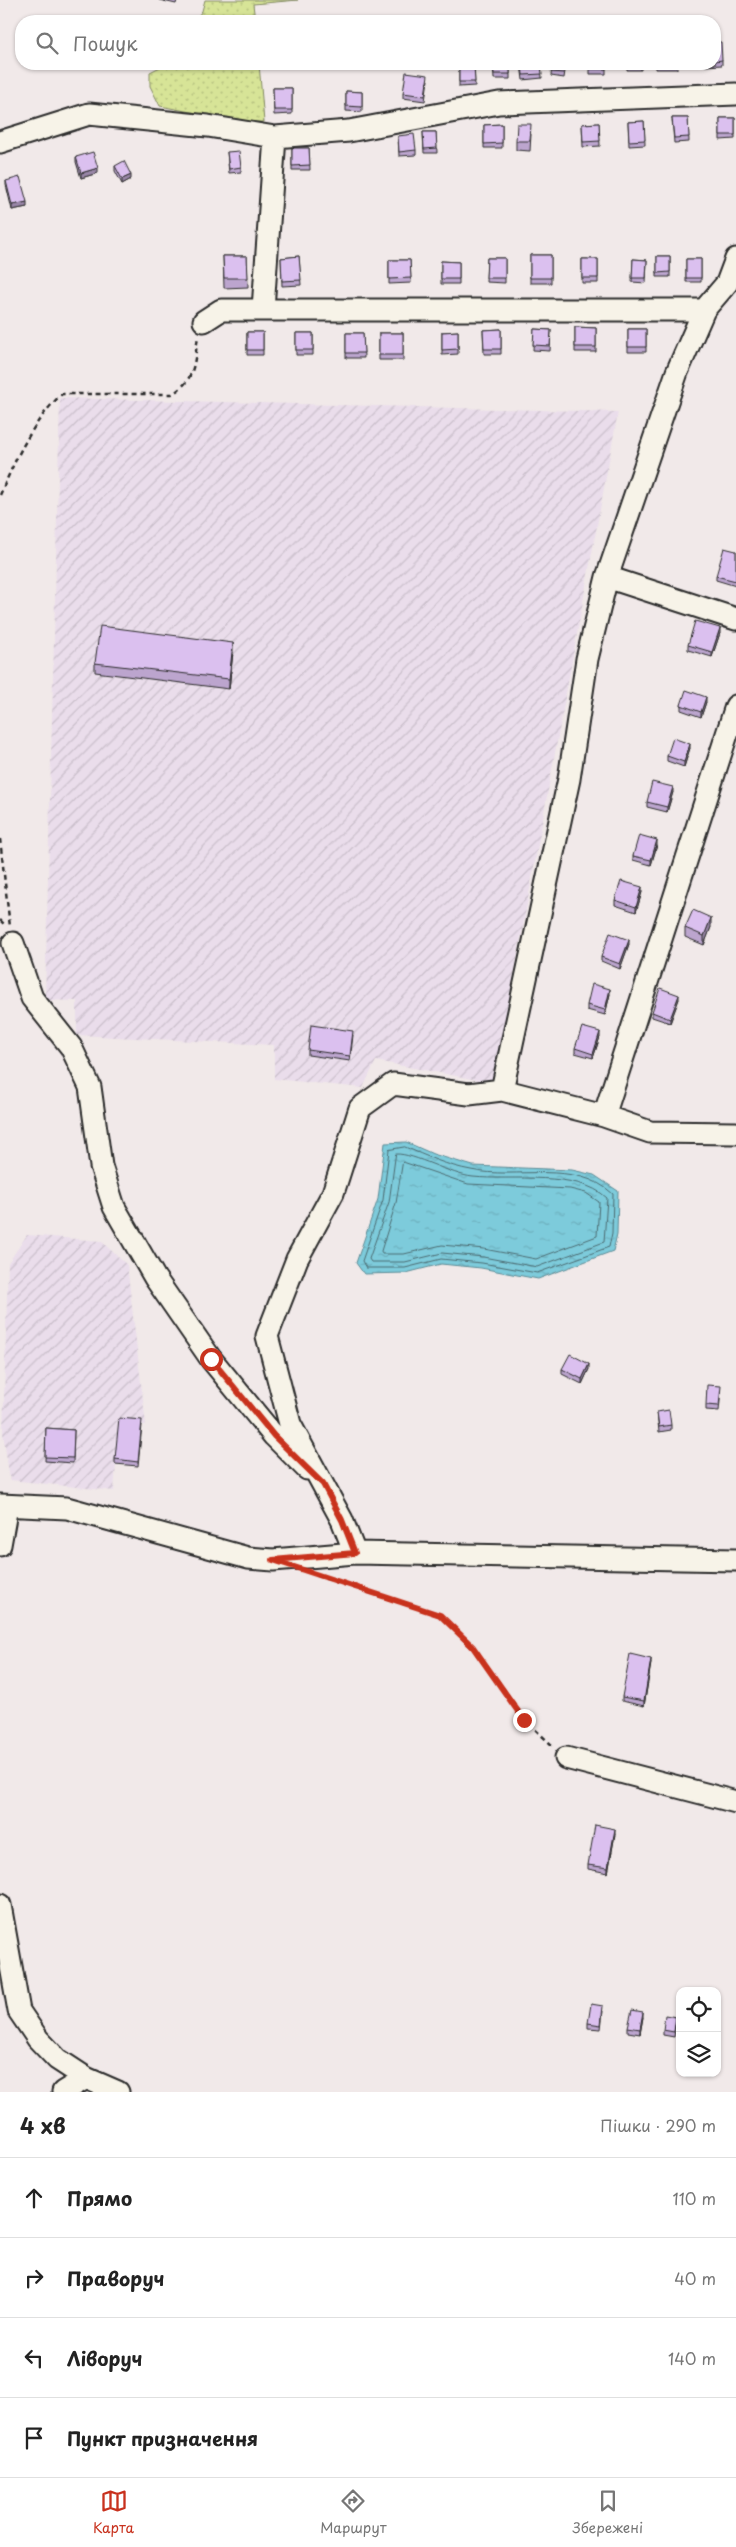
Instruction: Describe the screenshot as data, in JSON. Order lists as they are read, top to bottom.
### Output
{
  "page": {
    "search": "Пошук",
    "heading": ["4 хв", "Пішки · 290 m"],
    "list": [
      ["Прямо", "110 m"],
      ["Праворуч", "40 m"],
      ["Ліворуч", "140 m"],
      "Пункт призначення"
    ],
    "nav": ["Карта", "Маршрут", "Збережені"]
  }
}
